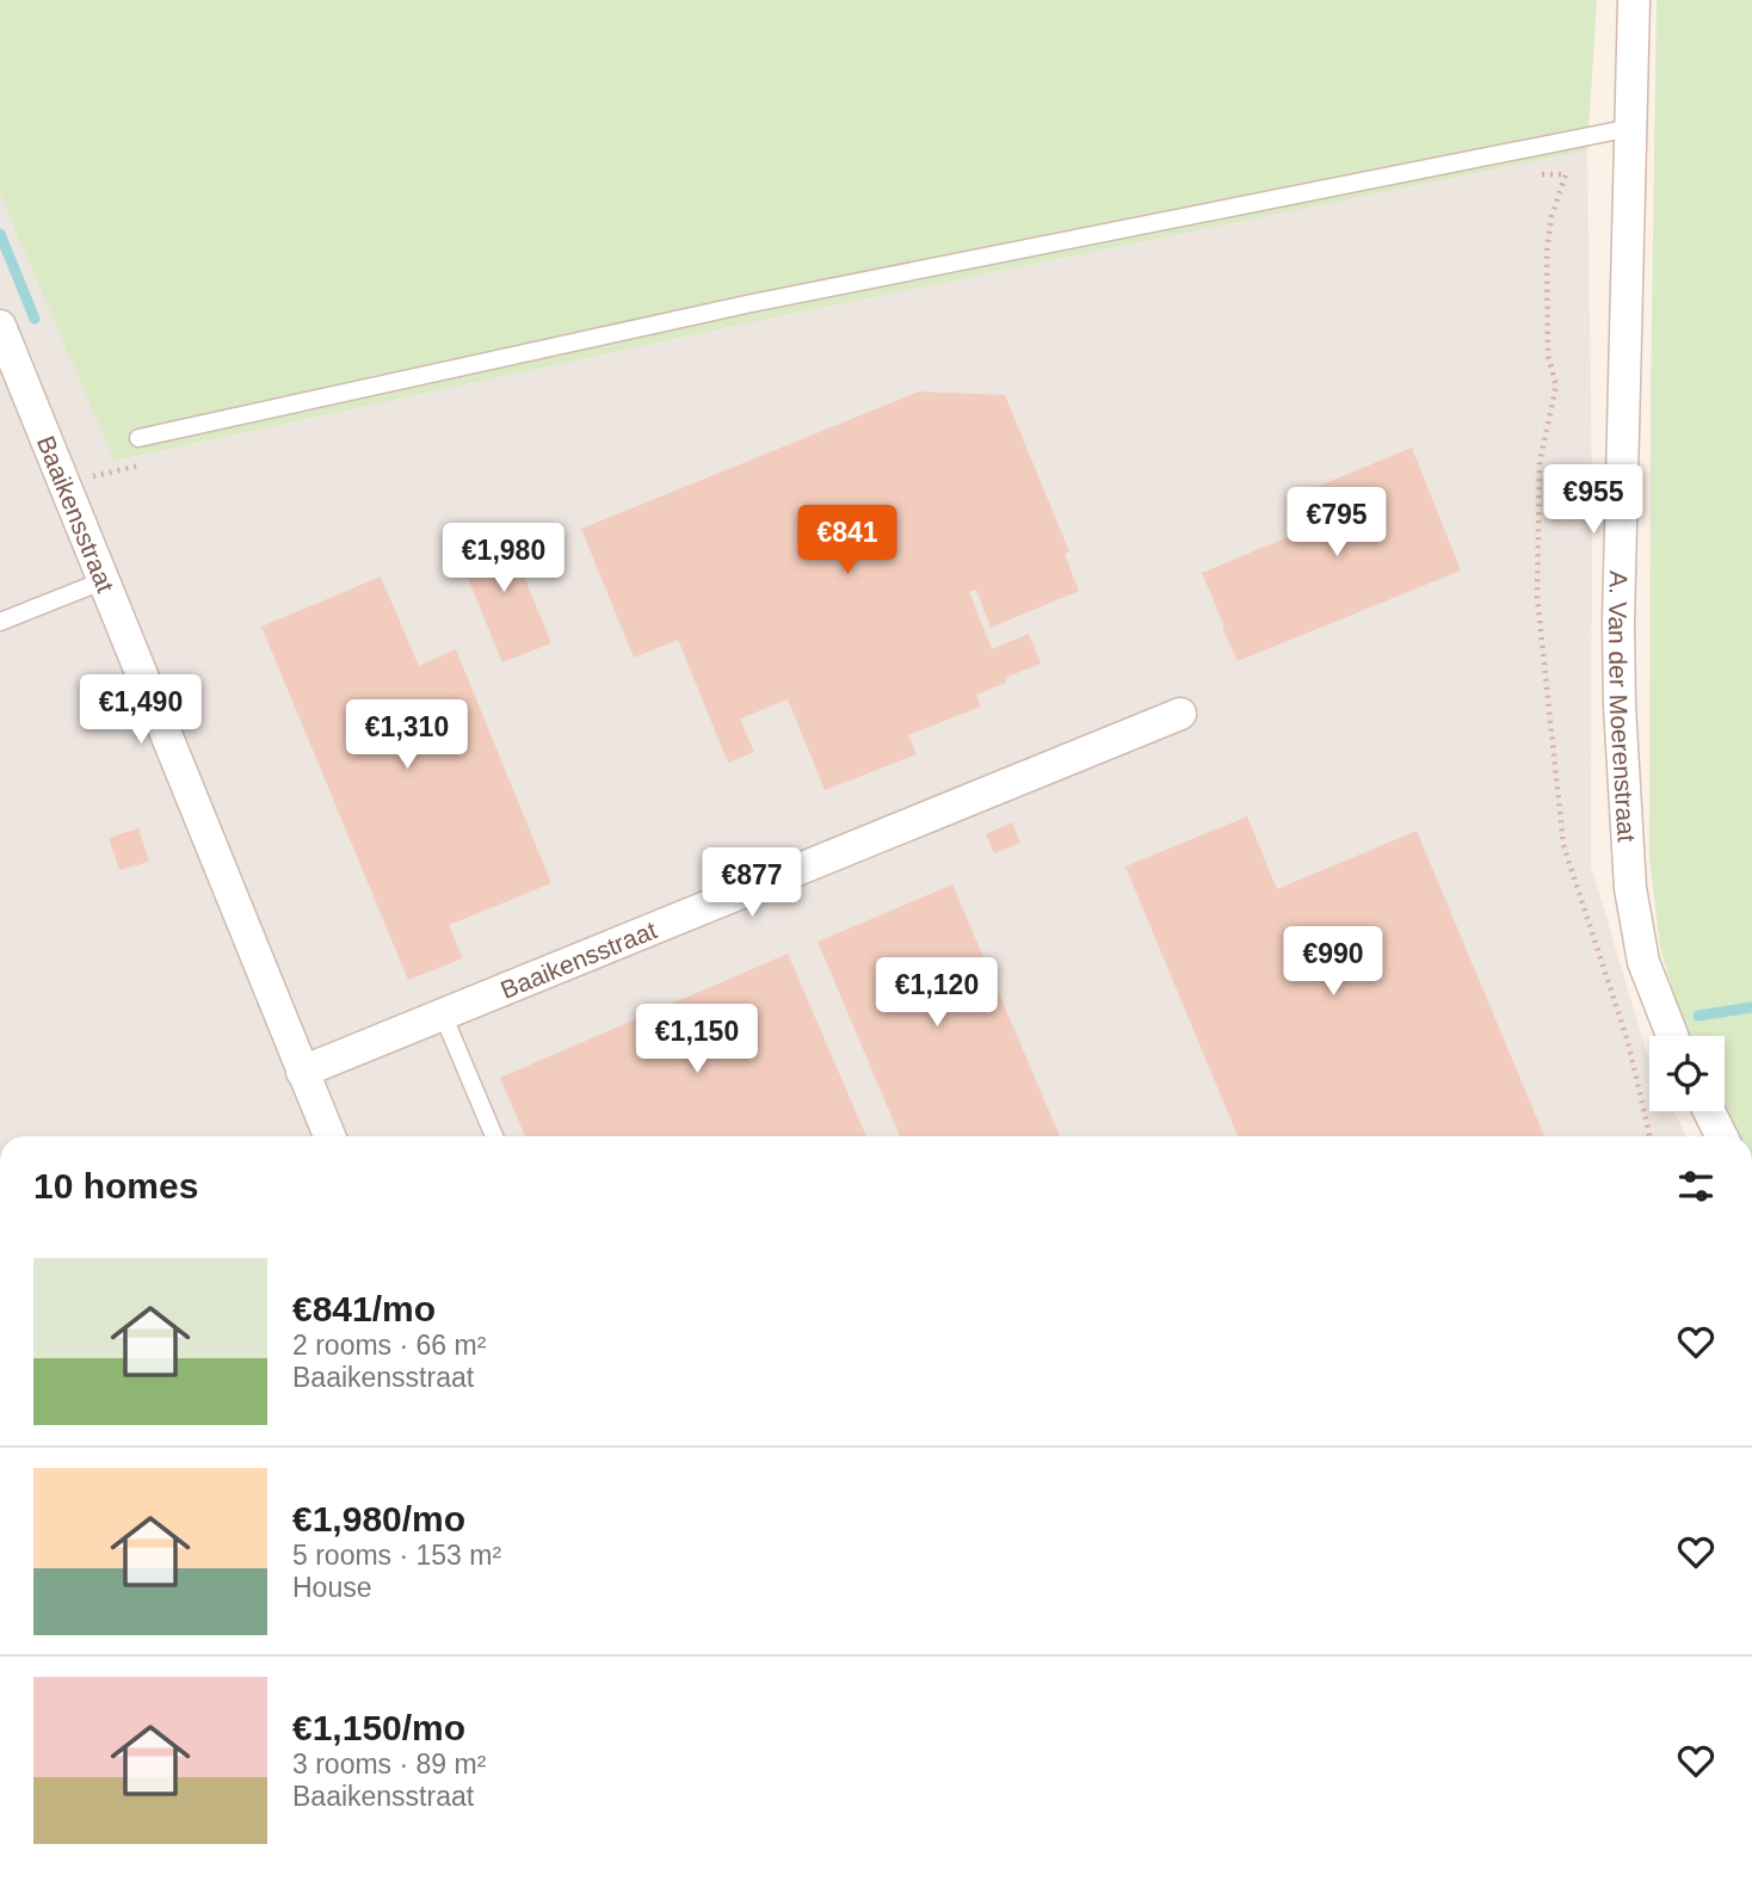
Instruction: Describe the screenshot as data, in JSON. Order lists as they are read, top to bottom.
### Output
{
  "streets": {
    "street": ["Baaikensstraat", "A. Van der Moerenstraat"]
  },
  "page": {
    "price": [
      "€955",
      "€795",
      "€841",
      "€1,980",
      "€1,490",
      "€1,310",
      "€877",
      "€990",
      "€1,120",
      "€1,150"
    ],
    "heading": "10 homes",
    "list": [
      {
        "name": "€841/mo",
        "note": "2 rooms · 66 m² · Baaikensstraat"
      },
      {
        "name": "€1,980/mo",
        "note": "5 rooms · 153 m² · House"
      },
      {
        "name": "€1,150/mo",
        "note": "3 rooms · 89 m² · Baaikensstraat"
      }
    ]
  }
}
